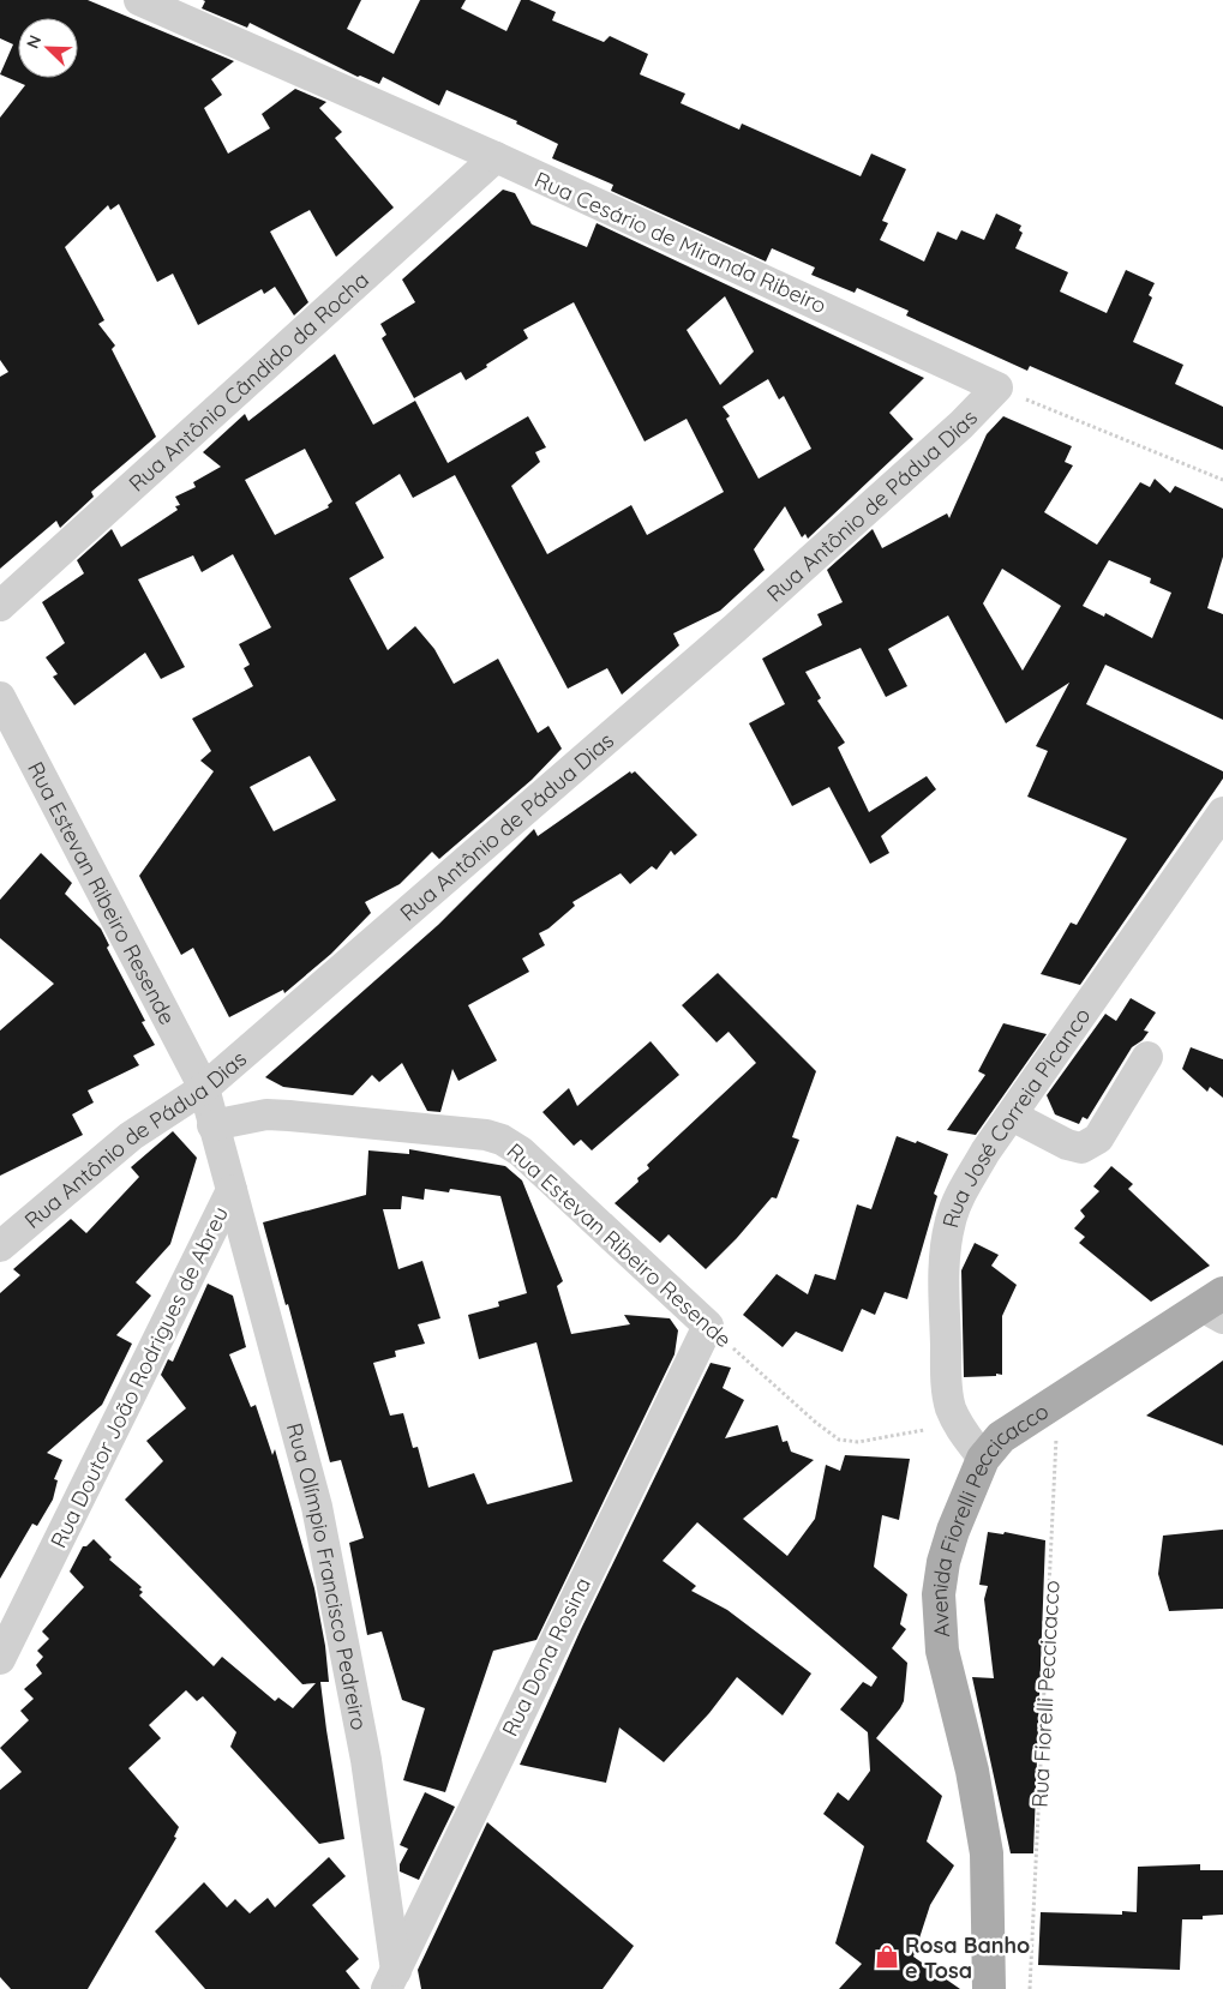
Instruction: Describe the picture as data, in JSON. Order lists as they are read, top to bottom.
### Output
{
  "streets": {
    "main road": ["Avenida Fiorelli Peccicacco"],
    "street": [
      "Rua Cesário de Miranda Ribeiro",
      "Rua Antônio Cândido da Rocha",
      "Rua Antônio de Pádua Dias",
      "Rua Estevan Ribeiro Resende",
      "Rua José Correia Picanco",
      "Rua Doutor João Rodrigues de Abreu",
      "Rua Olímpio Francisco Pedreiro",
      "Rua Dona Rosina"
    ],
    "path": ["Rua Fiorelli Peccicacco"]
  },
  "crossings": [
    ["Rua Cesário de Miranda Ribeiro", "Rua Antônio Cândido da Rocha"],
    ["Rua Cesário de Miranda Ribeiro", "Rua Antônio de Pádua Dias"],
    ["Rua Antônio de Pádua Dias", "Rua Estevan Ribeiro Resende"],
    ["Rua Antônio de Pádua Dias", "Rua Doutor João Rodrigues de Abreu"],
    ["Rua Estevan Ribeiro Resende", "Rua José Correia Picanco"],
    ["Rua Estevan Ribeiro Resende", "Rua Doutor João Rodrigues de Abreu"],
    ["Rua Estevan Ribeiro Resende", "Rua Dona Rosina"],
    ["Rua José Correia Picanco", "Avenida Fiorelli Peccicacco"],
    ["Rua Doutor João Rodrigues de Abreu", "Rua Olímpio Francisco Pedreiro"],
    ["Avenida Fiorelli Peccicacco", "Rua Fiorelli Peccicacco"],
    ["Rua Olímpio Francisco Pedreiro", "Rua Dona Rosina"]
  ],
  "places": {
    "shop": ["Rosa Banho e Tosa"]
  },
  "north": "top left"
}
